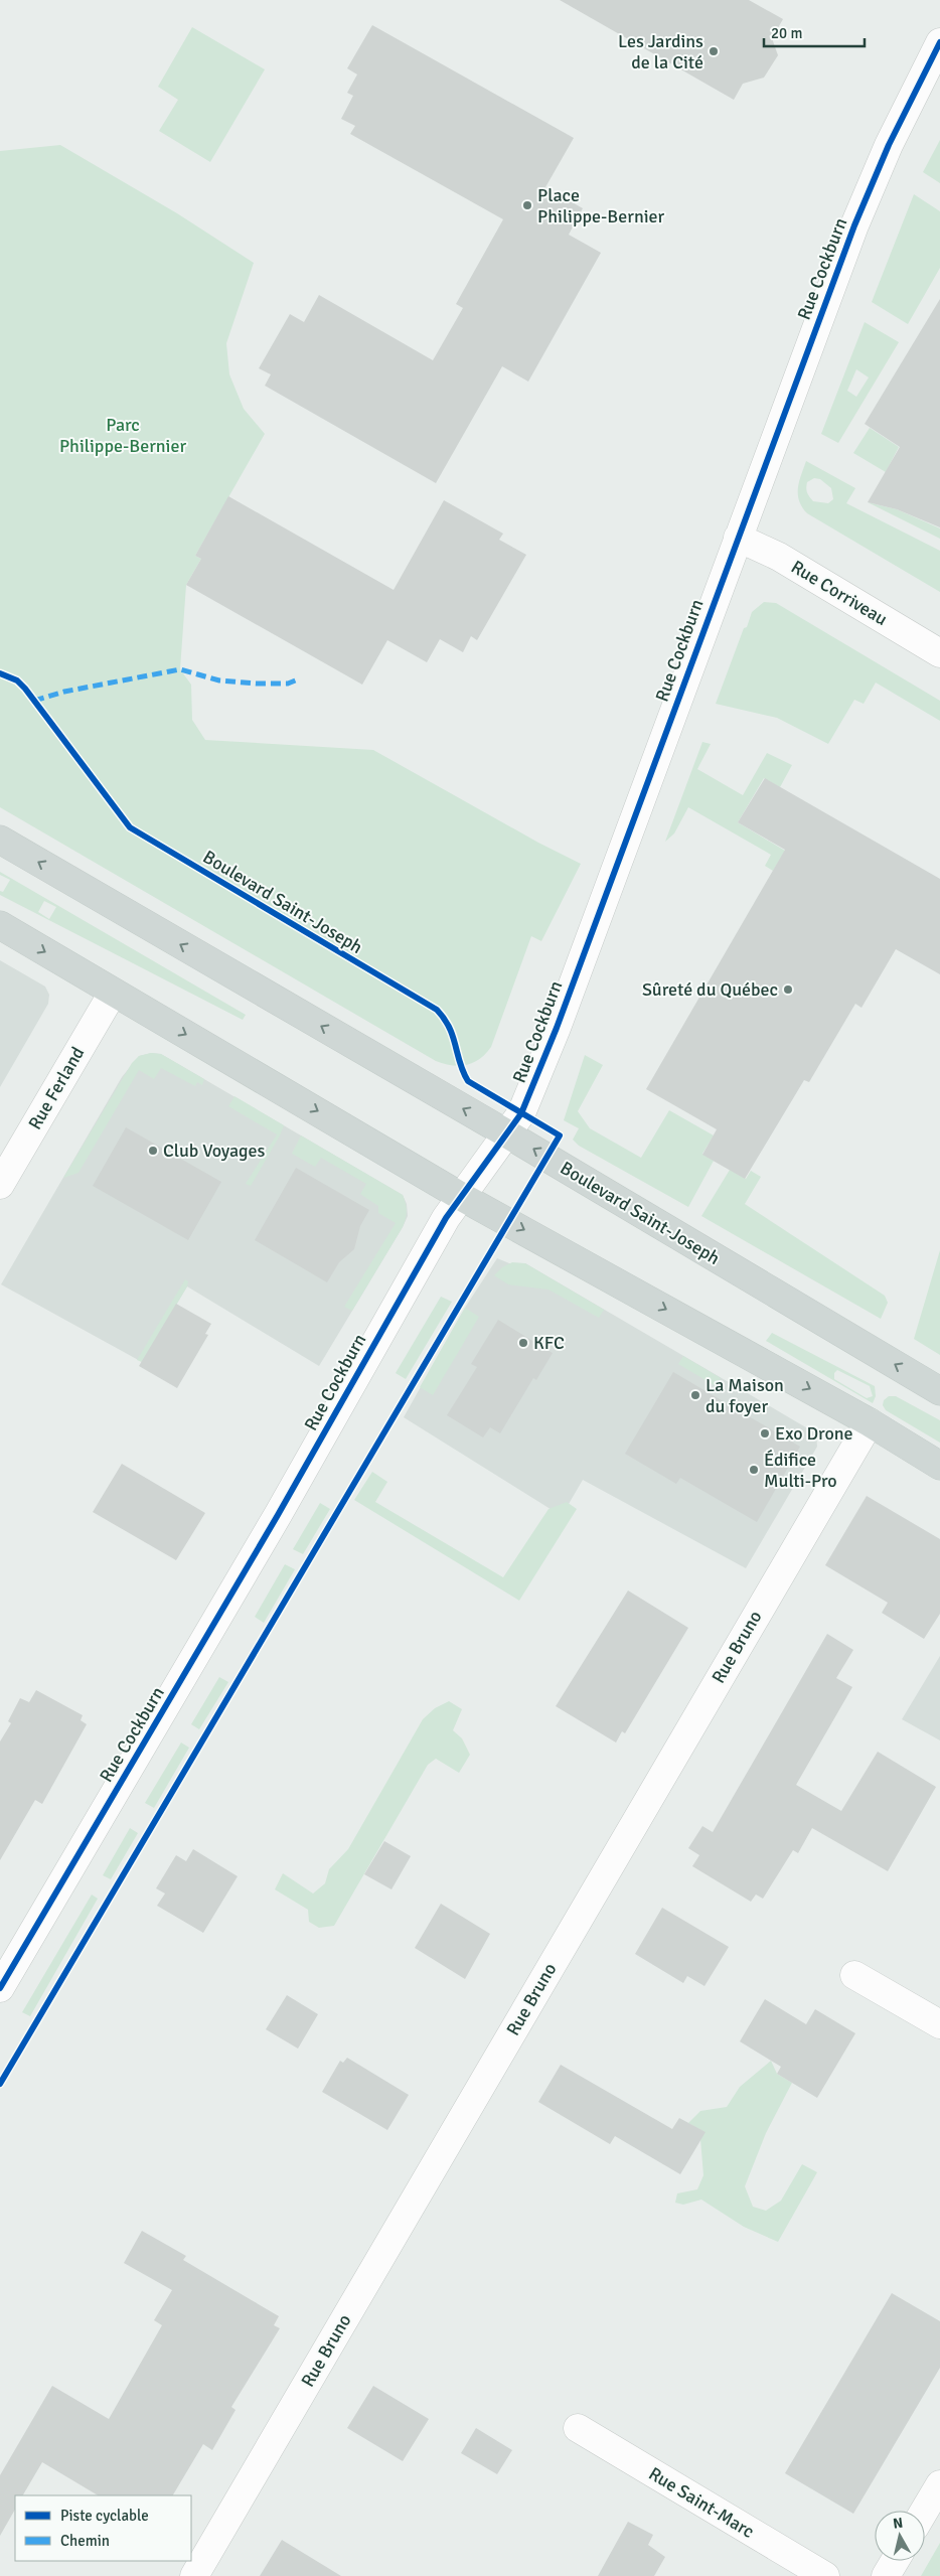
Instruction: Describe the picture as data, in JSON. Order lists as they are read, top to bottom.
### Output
{
  "streets": {
    "main road": ["Boulevard Saint-Joseph"],
    "street": [
      "Rue Cockburn",
      "Rue Corriveau",
      "Rue Ferland",
      "Rue Bruno",
      "Rue Saint-Marc"
    ]
  },
  "crossings": [
    ["Rue Cockburn", "Rue Corriveau"],
    ["Rue Cockburn", "Boulevard Saint-Joseph"]
  ],
  "parks": ["Parc Philippe-Bernier"],
  "places": [
    "Les Jardins de la Cité",
    "Place Philippe-Bernier",
    "Sûreté du Québec",
    "Club Voyages",
    "KFC",
    "La Maison du foyer",
    "Exo Drone",
    "Édifice Multi-Pro"
  ],
  "legend": ["Piste cyclable", "Chemin"],
  "scale_bar": "20 m",
  "north": "top"
}
